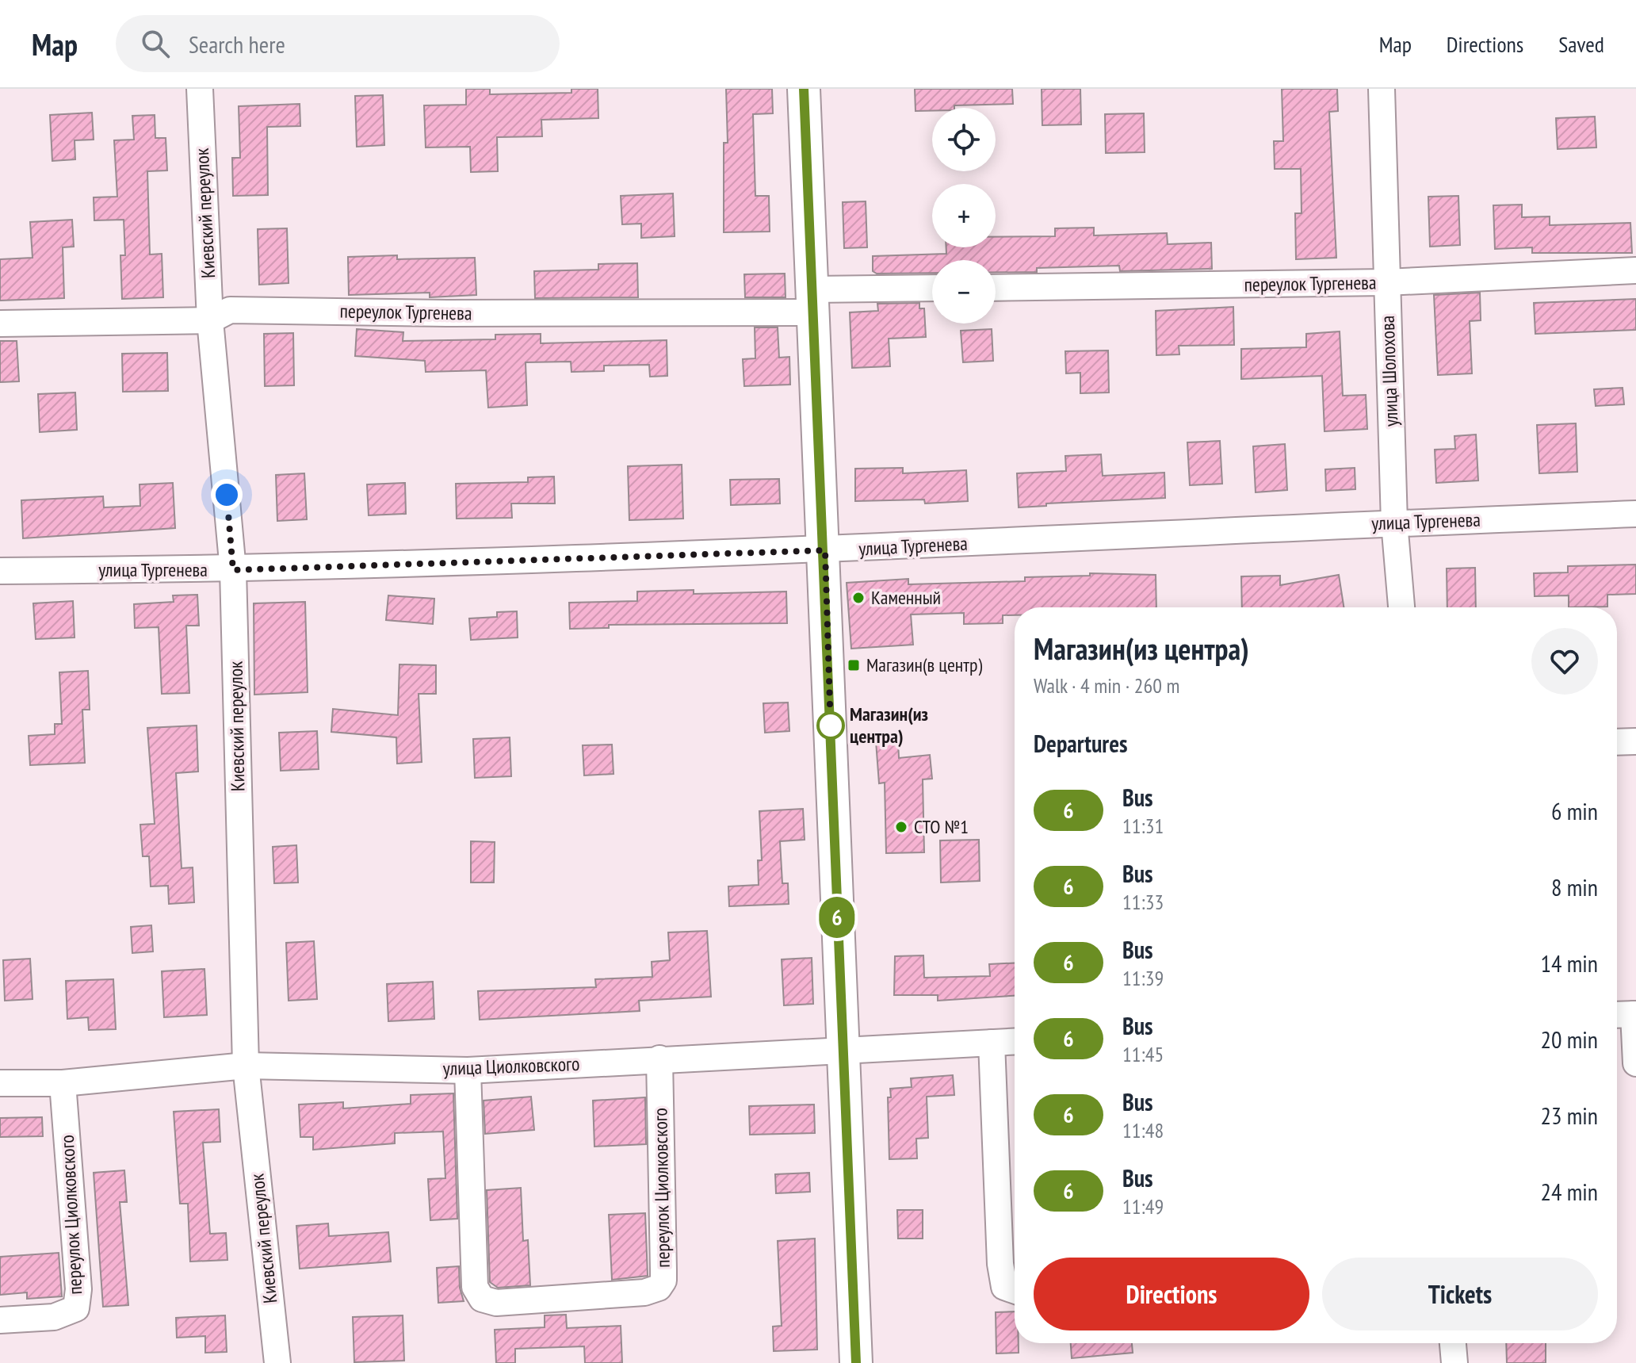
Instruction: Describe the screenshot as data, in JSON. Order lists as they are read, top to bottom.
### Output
{
  "streets": {
    "street": [
      "Киевский переулок",
      "переулок Тургенева",
      "улица Шолохова",
      "улица Тургенева",
      "улица Циолковского",
      "переулок Циолковского"
    ]
  },
  "crossings": [
    ["Киевский переулок", "переулок Тургенева"],
    ["Киевский переулок", "улица Тургенева"],
    ["Киевский переулок", "улица Циолковского"],
    ["переулок Тургенева", "улица Шолохова"],
    ["улица Шолохова", "улица Тургенева"],
    ["улица Циолковского", "переулок Циолковского"]
  ],
  "places": {
    "other": ["Каменный", "Магазин(из центра)", "СТО №1"],
    "transit": ["Магазин(в центр)"]
  },
  "lines": ["bus line 6"],
  "page": {
    "header": "Map",
    "search": "Search here",
    "nav": ["Map", "Directions", "Saved"],
    "on_map": "6",
    "map_buttons": ["+", "−"],
    "heading": [
      ["Магазин(из центра)", "Walk · 4 min · 260 m"],
      "Departures"
    ],
    "list": [
      {
        "mark": "6",
        "name": "Bus",
        "note": "11:31",
        "value": "6 min"
      },
      {
        "mark": "6",
        "name": "Bus",
        "note": "11:33",
        "value": "8 min"
      },
      {
        "mark": "6",
        "name": "Bus",
        "note": "11:39",
        "value": "14 min"
      },
      {
        "mark": "6",
        "name": "Bus",
        "note": "11:45",
        "value": "20 min"
      },
      {
        "mark": "6",
        "name": "Bus",
        "note": "11:48",
        "value": "23 min"
      },
      {
        "mark": "6",
        "name": "Bus",
        "note": "11:49",
        "value": "24 min"
      }
    ],
    "buttons": ["Directions", "Tickets"]
  }
}
